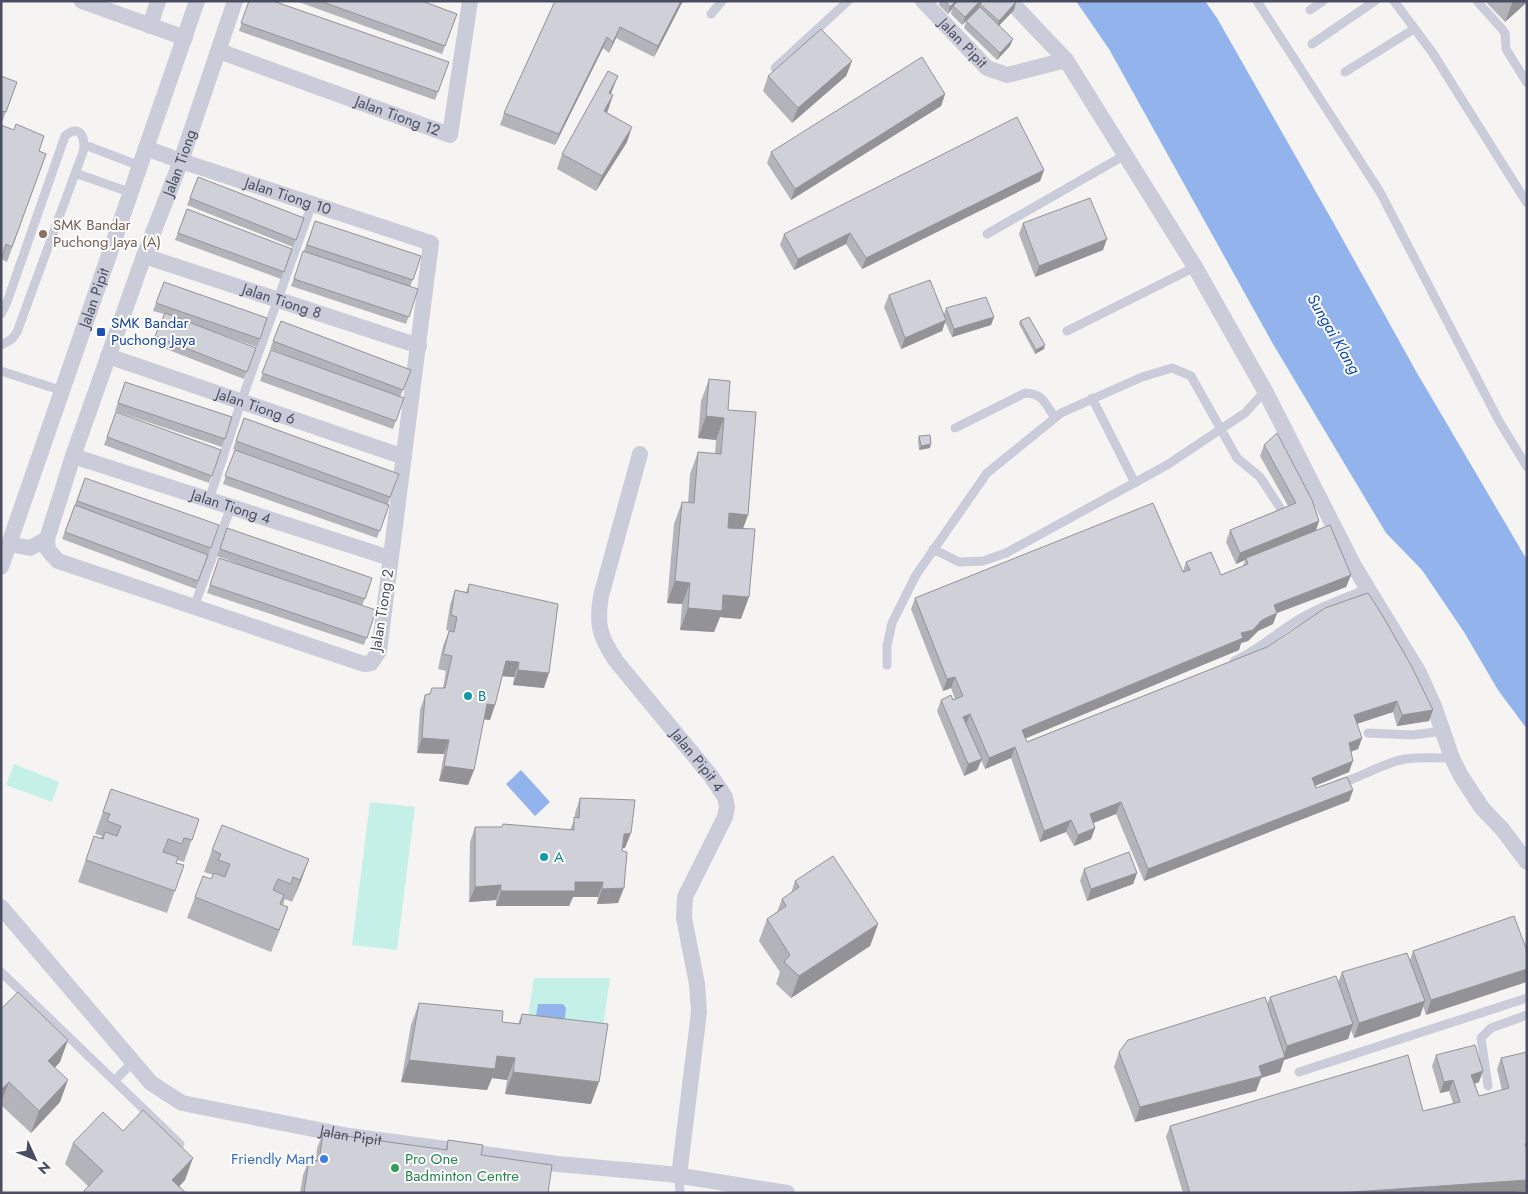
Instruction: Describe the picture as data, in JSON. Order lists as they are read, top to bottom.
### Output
{
  "streets": {
    "street": [
      "Jalan Pipit",
      "Jalan Tiong 12",
      "Jalan Tiong",
      "Jalan Tiong 10",
      "Jalan Tiong 8",
      "Jalan Tiong 6",
      "Jalan Tiong 4",
      "Jalan Tiong 2",
      "Jalan Pipit 4"
    ]
  },
  "crossings": [
    ["Jalan Pipit", "Jalan Tiong 10"],
    ["Jalan Pipit", "Jalan Pipit 4"],
    ["Jalan Tiong 12", "Jalan Tiong"],
    ["Jalan Tiong", "Jalan Tiong 10"],
    ["Jalan Tiong", "Jalan Tiong 8"],
    ["Jalan Tiong", "Jalan Tiong 6"],
    ["Jalan Tiong", "Jalan Tiong 4"],
    ["Jalan Tiong", "Jalan Tiong 2"],
    ["Jalan Tiong 10", "Jalan Tiong 2"],
    ["Jalan Tiong 8", "Jalan Tiong 2"],
    ["Jalan Tiong 6", "Jalan Tiong 2"],
    ["Jalan Tiong 4", "Jalan Tiong 2"]
  ],
  "water": ["Sungai Klang"],
  "places": {
    "other": [
      "SMK Bandar Puchong Jaya (A)",
      "B",
      "A",
      "Friendly Mart",
      "Pro One Badminton Centre"
    ],
    "transit": ["SMK Bandar Puchong Jaya"]
  },
  "north": "bottom right"
}
